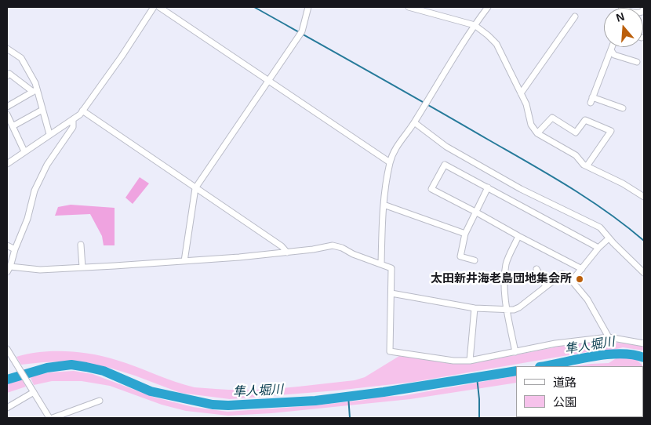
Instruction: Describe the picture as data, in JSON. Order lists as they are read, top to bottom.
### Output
{
  "water": ["隼人堀川"],
  "places": ["太田新井海老島団地集会所"],
  "legend": ["道路", "公園"],
  "north": "top"
}
